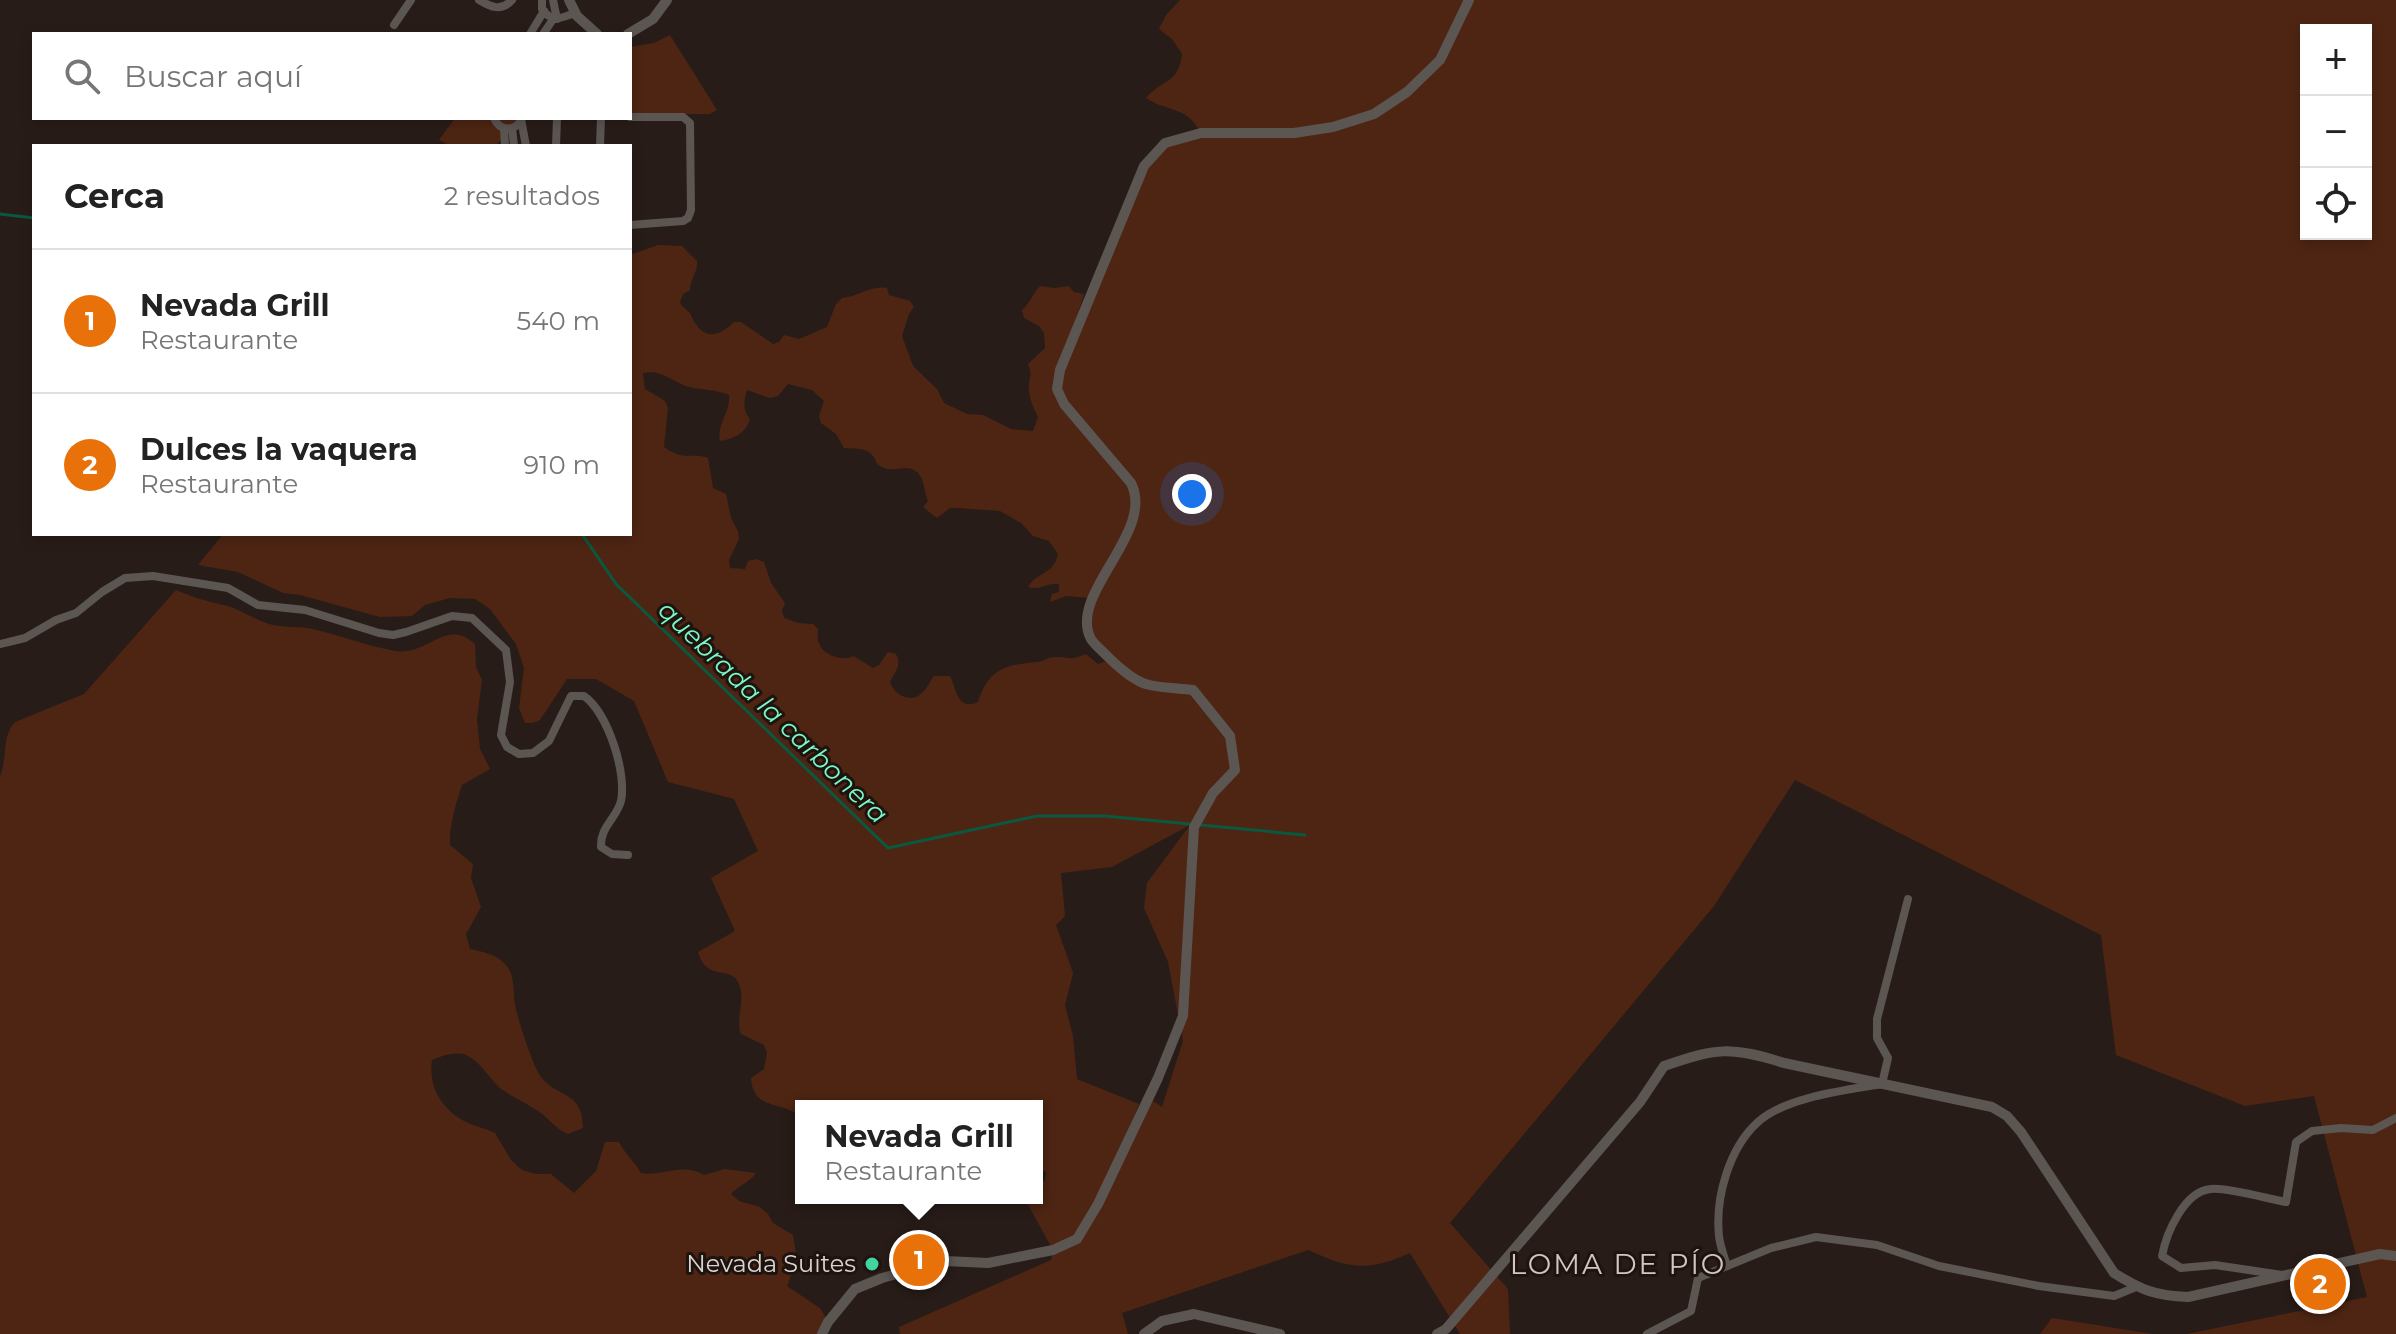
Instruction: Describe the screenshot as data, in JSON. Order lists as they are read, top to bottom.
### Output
{
  "districts": ["LOMA DE PÍO"],
  "water": ["quebrada la carbonera"],
  "places": ["Nevada Suites"],
  "page": {
    "map_buttons": ["+", "−"],
    "search": "Buscar aquí",
    "heading": ["Cerca", "2 resultados"],
    "list": [
      {
        "mark": "1",
        "name": "Nevada Grill",
        "note": "Restaurante",
        "value": "540 m"
      },
      {
        "mark": "2",
        "name": "Dulces la vaquera",
        "note": "Restaurante",
        "value": "910 m"
      }
    ],
    "popup": ["Nevada Grill", "Restaurante"],
    "pins": ["1", "2"]
  }
}
